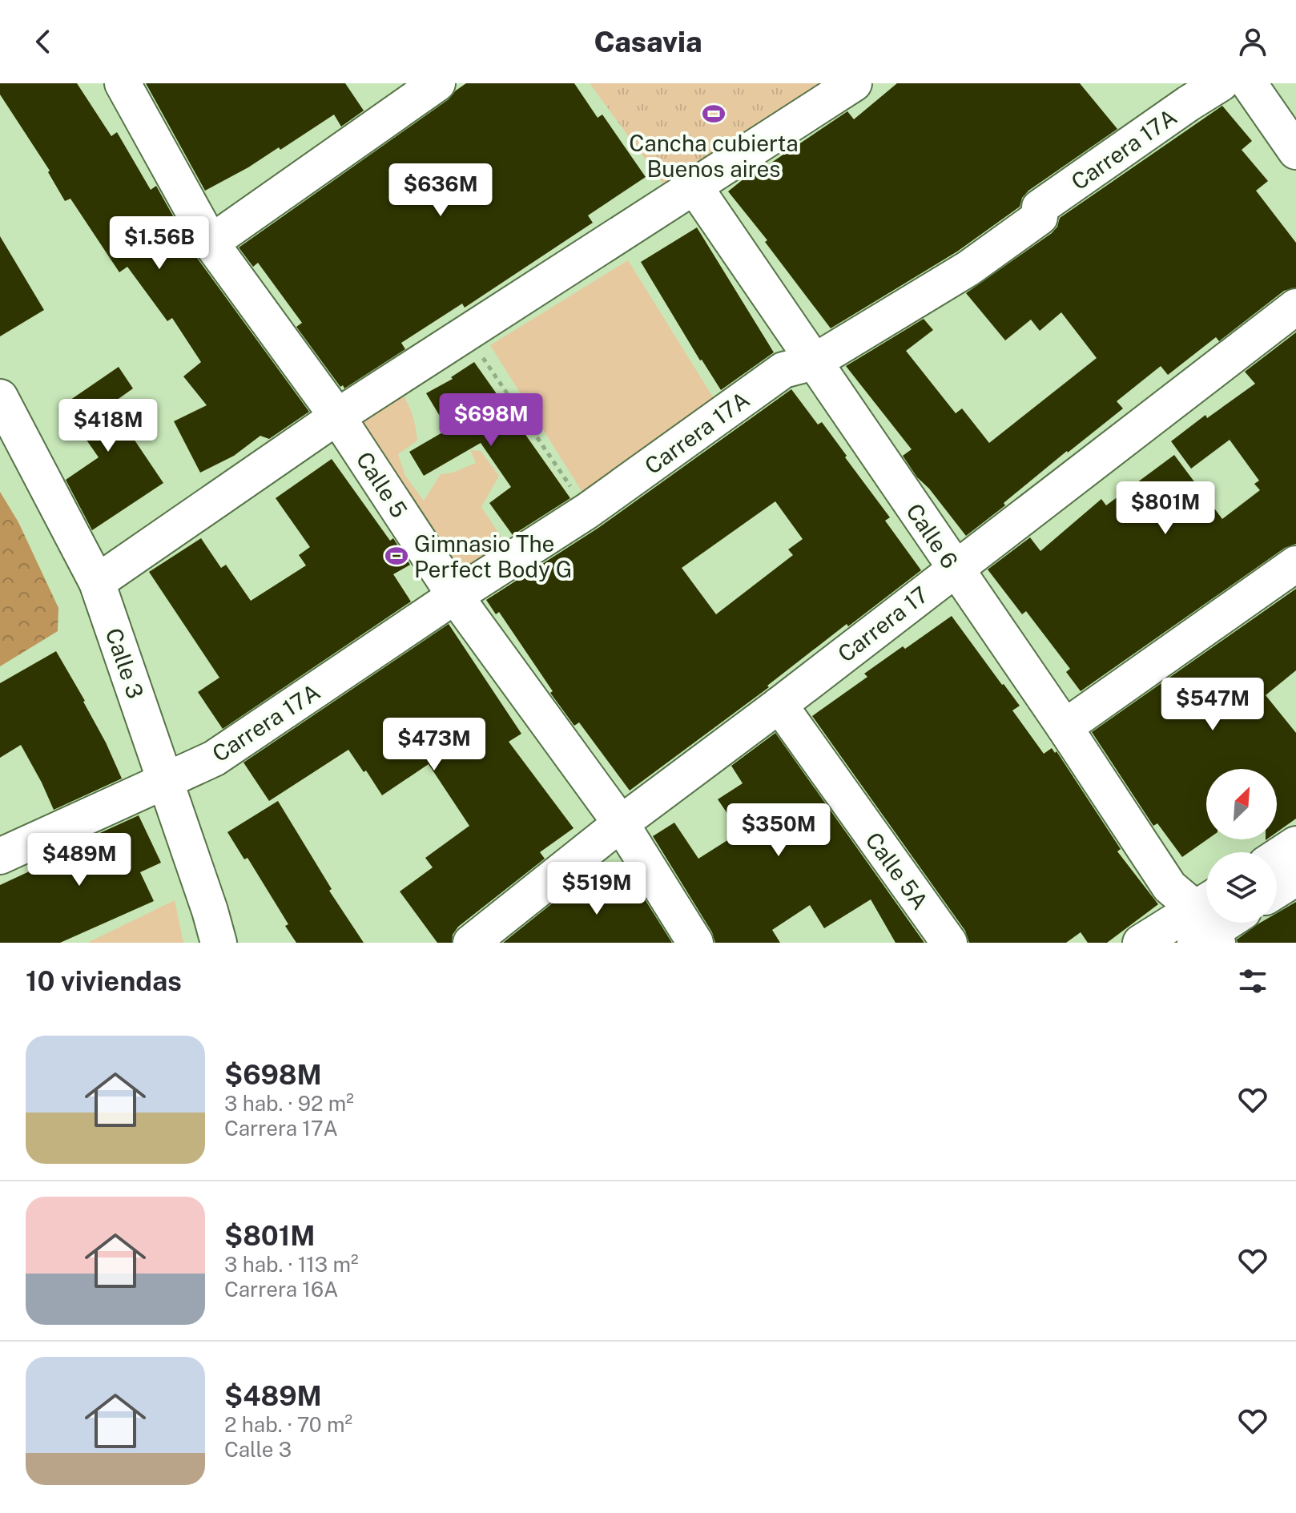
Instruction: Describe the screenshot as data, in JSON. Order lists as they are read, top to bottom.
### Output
{
  "streets": {
    "street": [
      "Carrera 17A",
      "Calle 5",
      "Calle 6",
      "Carrera 17",
      "Calle 3",
      "Calle 5A"
    ]
  },
  "crossings": [
    ["Carrera 17A", "Calle 5"],
    ["Carrera 17A", "Calle 6"],
    ["Carrera 17A", "Calle 3"],
    ["Calle 5", "Carrera 17"],
    ["Calle 6", "Carrera 17"],
    ["Carrera 17", "Calle 5A"]
  ],
  "places": {
    "sports": ["Cancha cubierta Buenos aires", "Gimnasio The Perfect Body G"]
  },
  "north": "top right",
  "page": {
    "header": "Casavia",
    "price": [
      "$636M",
      "$1.56B",
      "$698M",
      "$418M",
      "$801M",
      "$547M",
      "$473M",
      "$350M",
      "$489M",
      "$519M"
    ],
    "heading": "10 viviendas",
    "list": [
      {
        "name": "$698M",
        "note": "3 hab. · 92 m² · Carrera 17A"
      },
      {
        "name": "$801M",
        "note": "3 hab. · 113 m² · Carrera 16A"
      },
      {
        "name": "$489M",
        "note": "2 hab. · 70 m² · Calle 3"
      }
    ]
  }
}
